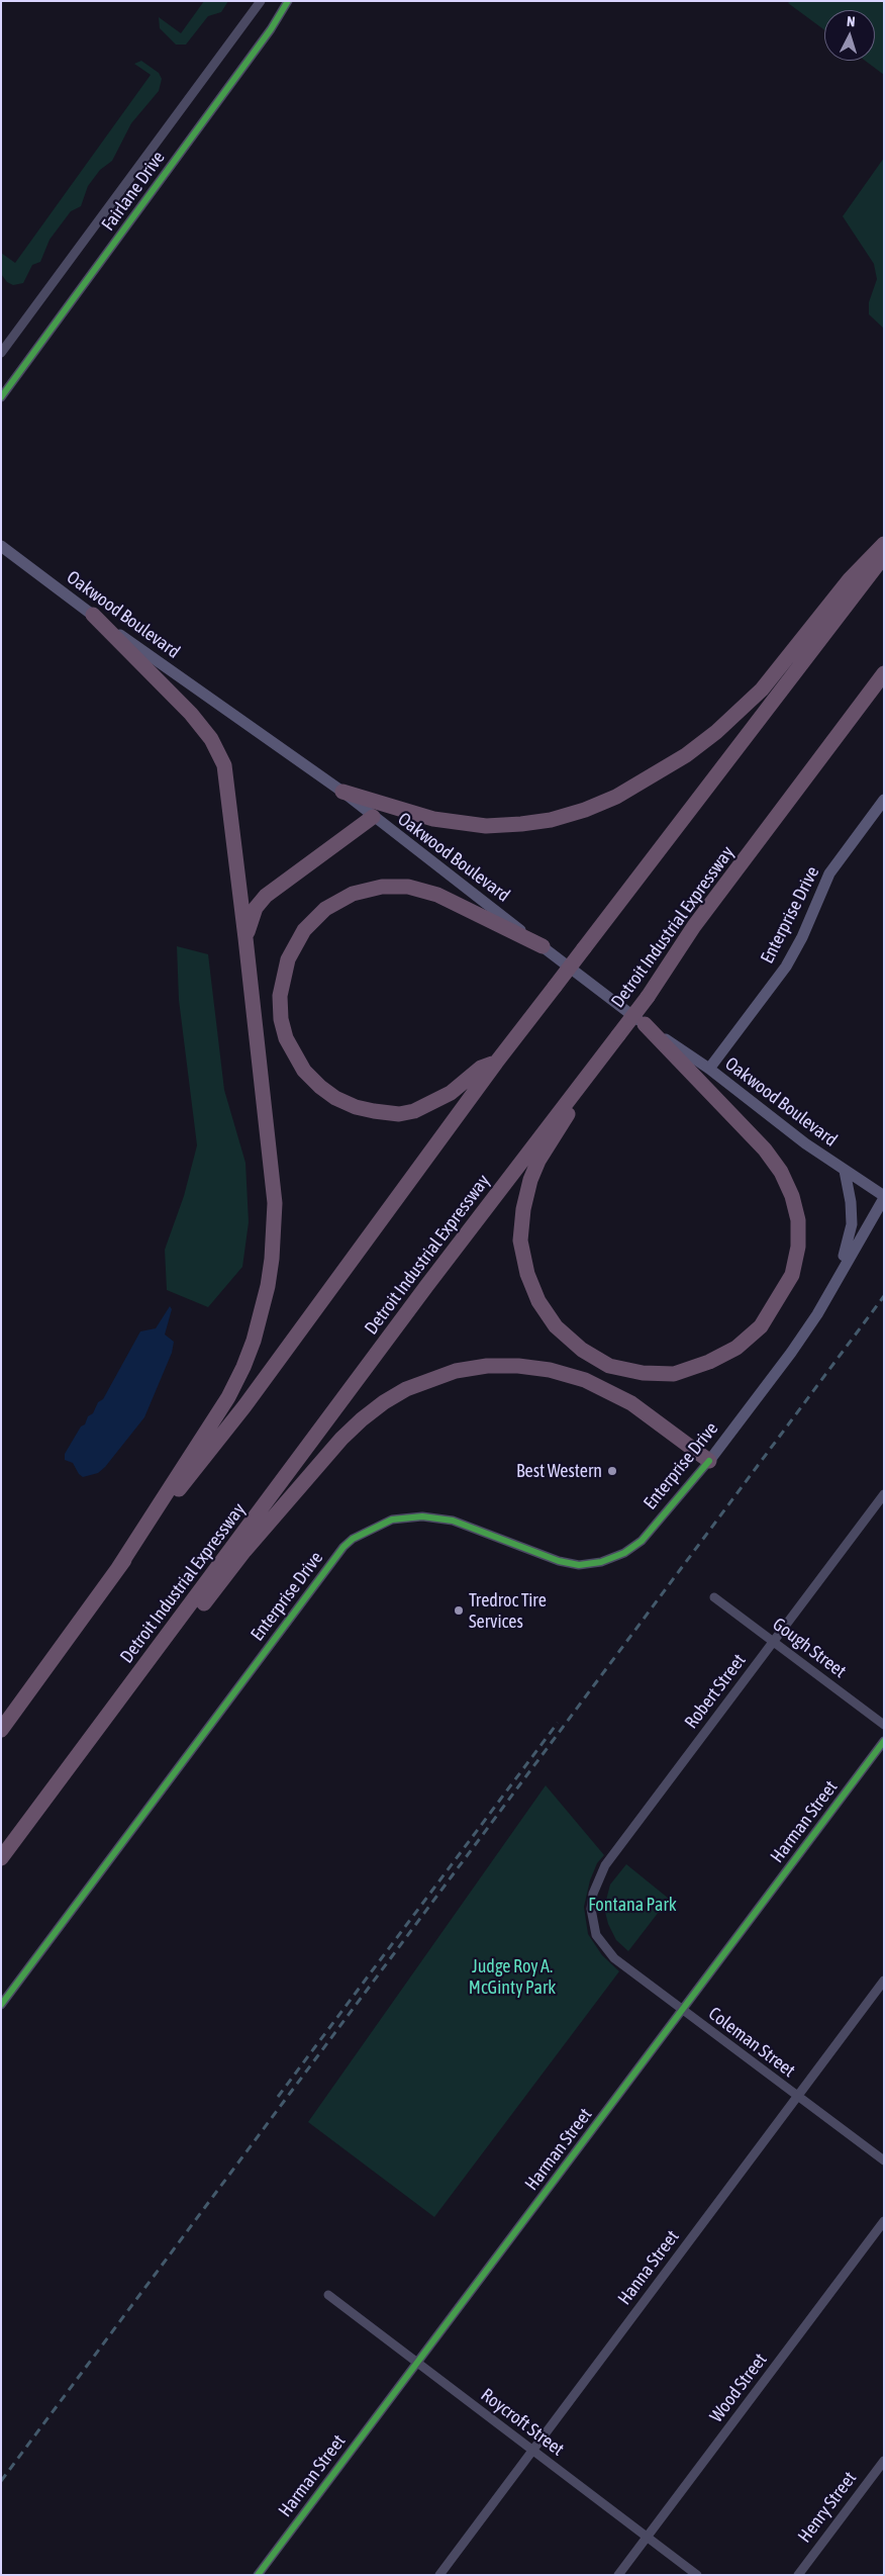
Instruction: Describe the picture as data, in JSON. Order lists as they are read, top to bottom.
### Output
{
  "streets": {
    "highway": ["Detroit Industrial Expressway"],
    "main road": ["Oakwood Boulevard", "Enterprise Drive"],
    "street": [
      "Fairlane Drive",
      "Gough Street",
      "Robert Street",
      "Harman Street",
      "Coleman Street",
      "Hanna Street",
      "Wood Street",
      "Roycroft Street",
      "Henry Street"
    ]
  },
  "crossings": [
    ["Oakwood Boulevard", "Enterprise Drive"],
    ["Gough Street", "Robert Street"],
    ["Robert Street", "Coleman Street"],
    ["Harman Street", "Coleman Street"],
    ["Harman Street", "Roycroft Street"],
    ["Coleman Street", "Hanna Street"],
    ["Hanna Street", "Roycroft Street"],
    ["Wood Street", "Roycroft Street"]
  ],
  "parks": ["Fontana Park", "Judge Roy A. McGinty Park"],
  "places": ["Best Western", "Tredroc Tire Services"],
  "north": "top"
}
